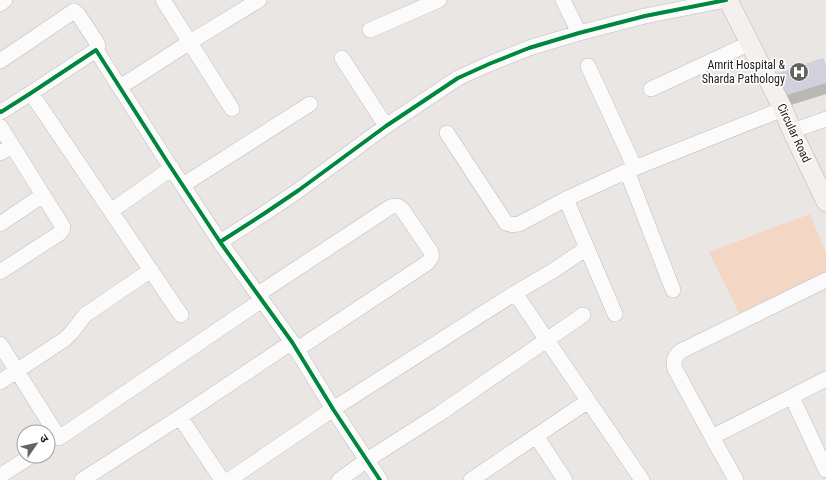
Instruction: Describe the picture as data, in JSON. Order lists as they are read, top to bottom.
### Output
{
  "streets": {
    "main road": ["Circular Road"]
  },
  "places": {
    "hospital": ["Amrit Hospital & Sharda Pathology"]
  },
  "north": "top right"
}
